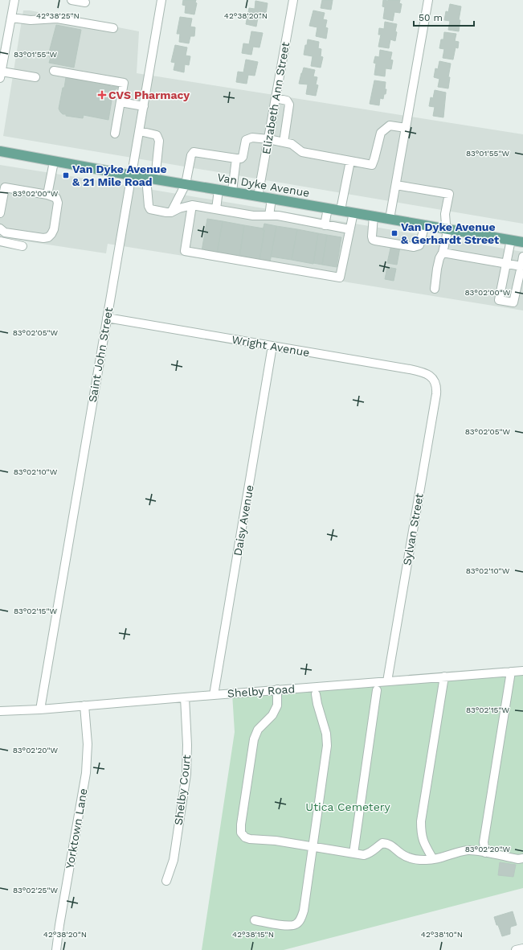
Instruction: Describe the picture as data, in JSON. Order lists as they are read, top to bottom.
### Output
{
  "streets": {
    "main road": ["Van Dyke Avenue"],
    "street": [
      "Elizabeth Ann Street",
      "Wright Avenue",
      "Saint John Street",
      "Daisy Avenue",
      "Sylvan Street",
      "Shelby Road",
      "Shelby Court",
      "Yorktown Lane"
    ]
  },
  "crossings": [
    ["Elizabeth Ann Street", "Van Dyke Avenue"],
    ["Van Dyke Avenue", "Saint John Street"],
    ["Wright Avenue", "Saint John Street"],
    ["Wright Avenue", "Daisy Avenue"],
    ["Wright Avenue", "Sylvan Street"],
    ["Saint John Street", "Shelby Road"],
    ["Daisy Avenue", "Shelby Road"],
    ["Sylvan Street", "Shelby Road"],
    ["Shelby Road", "Shelby Court"],
    ["Shelby Road", "Yorktown Lane"]
  ],
  "parks": ["Utica Cemetery"],
  "places": {
    "health": ["CVS Pharmacy"],
    "transit": ["Van Dyke Avenue & 21 Mile Road", "Van Dyke Avenue & Gerhardt Street"]
  },
  "scale_bar": "50 m",
  "coordinates": [
    "42°38'25\"N",
    "42°38'20\"N",
    "83°01'55\"W",
    "83°02'00\"W",
    "83°02'05\"W",
    "83°02'10\"W",
    "83°02'15\"W",
    "83°02'20\"W",
    "83°02'25\"W",
    "42°38'15\"N",
    "42°38'10\"N"
  ]
}
